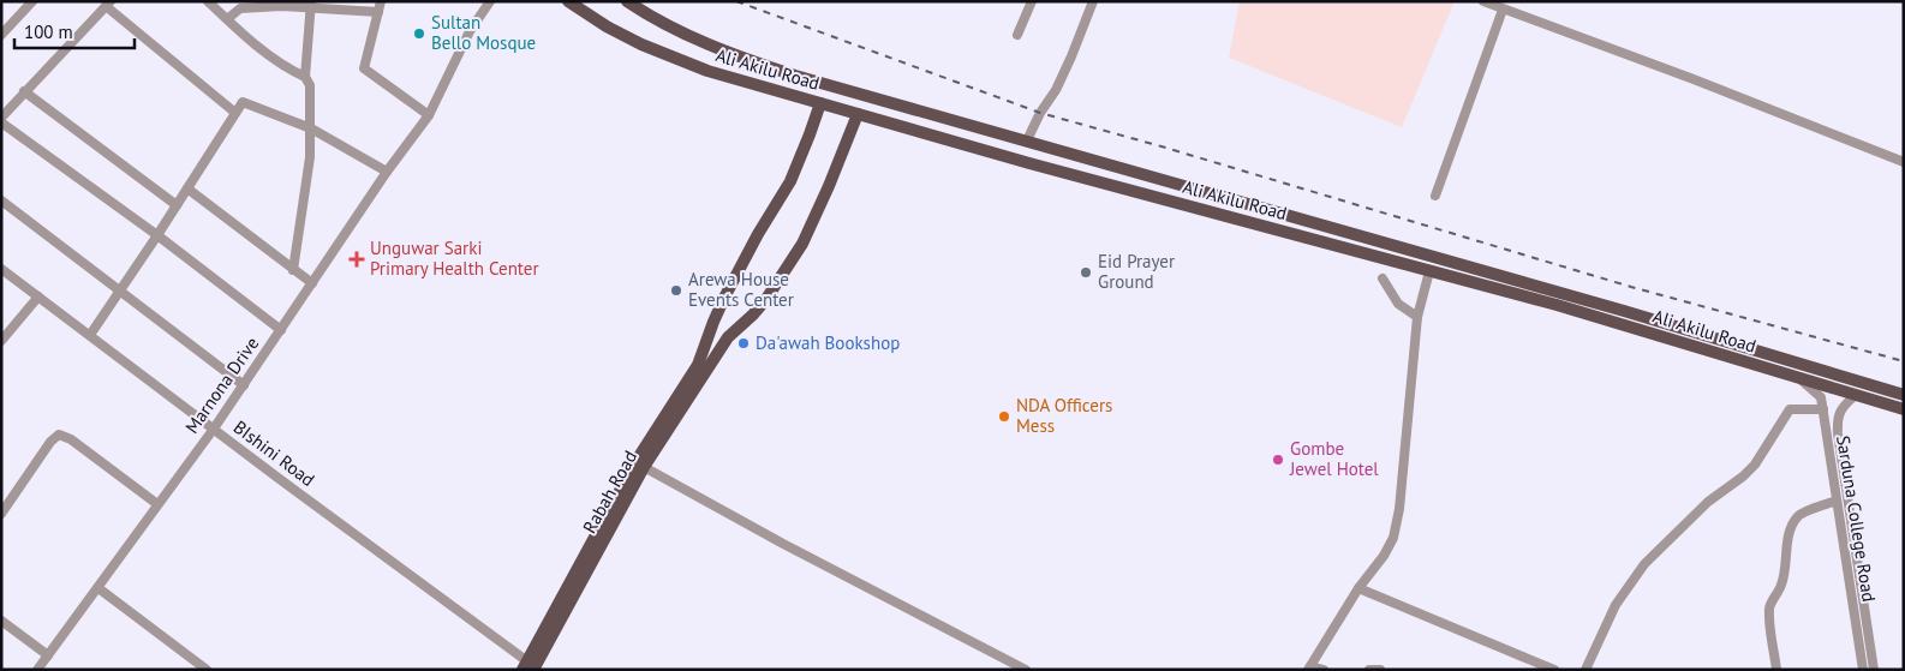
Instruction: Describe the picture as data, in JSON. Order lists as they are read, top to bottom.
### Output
{
  "streets": {
    "main road": ["Ali Akilu Road", "Rabah Road"],
    "street": ["Marnona Drive", "BIshini Road", "Sarduna College Road"]
  },
  "crossings": [
    ["Ali Akilu Road", "Rabah Road"],
    ["Ali Akilu Road", "Sarduna College Road"],
    ["Marnona Drive", "BIshini Road"],
    ["BIshini Road", "Rabah Road"]
  ],
  "places": {
    "other": [
      "Sultan Bello Mosque",
      "Eid Prayer Ground",
      "Arewa House Events Center",
      "Da'awah Bookshop",
      "NDA Officers Mess",
      "Gombe Jewel Hotel"
    ],
    "health": ["Unguwar Sarki Primary Health Center"]
  },
  "scale_bar": "100 m"
}
